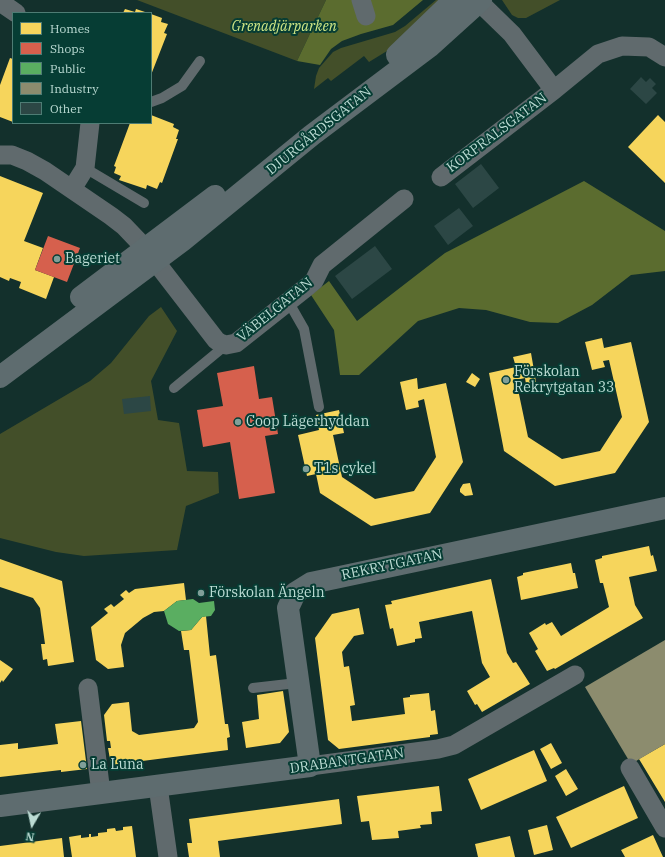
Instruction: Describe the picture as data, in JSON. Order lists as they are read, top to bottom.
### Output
{
  "streets": {
    "main road": ["DJURGÅRDSGATAN", "REKRYTGATAN", "DRABANTGATAN"],
    "street": ["KORPRALSGATAN", "VÄBELGATAN"]
  },
  "crossings": [
    ["DJURGÅRDSGATAN", "KORPRALSGATAN"],
    ["DJURGÅRDSGATAN", "VÄBELGATAN"],
    ["REKRYTGATAN", "DRABANTGATAN"]
  ],
  "parks": ["Grenadjärparken"],
  "places": [
    "Bageriet",
    "Förskolan Rekrytgatan 33",
    "Coop Lägerhyddan",
    "T1s cykel",
    "Förskolan Ängeln",
    "La Luna"
  ],
  "legend": [
    "Homes",
    "Shops",
    "Public",
    "Industry",
    "Other"
  ],
  "north": "bottom"
}
